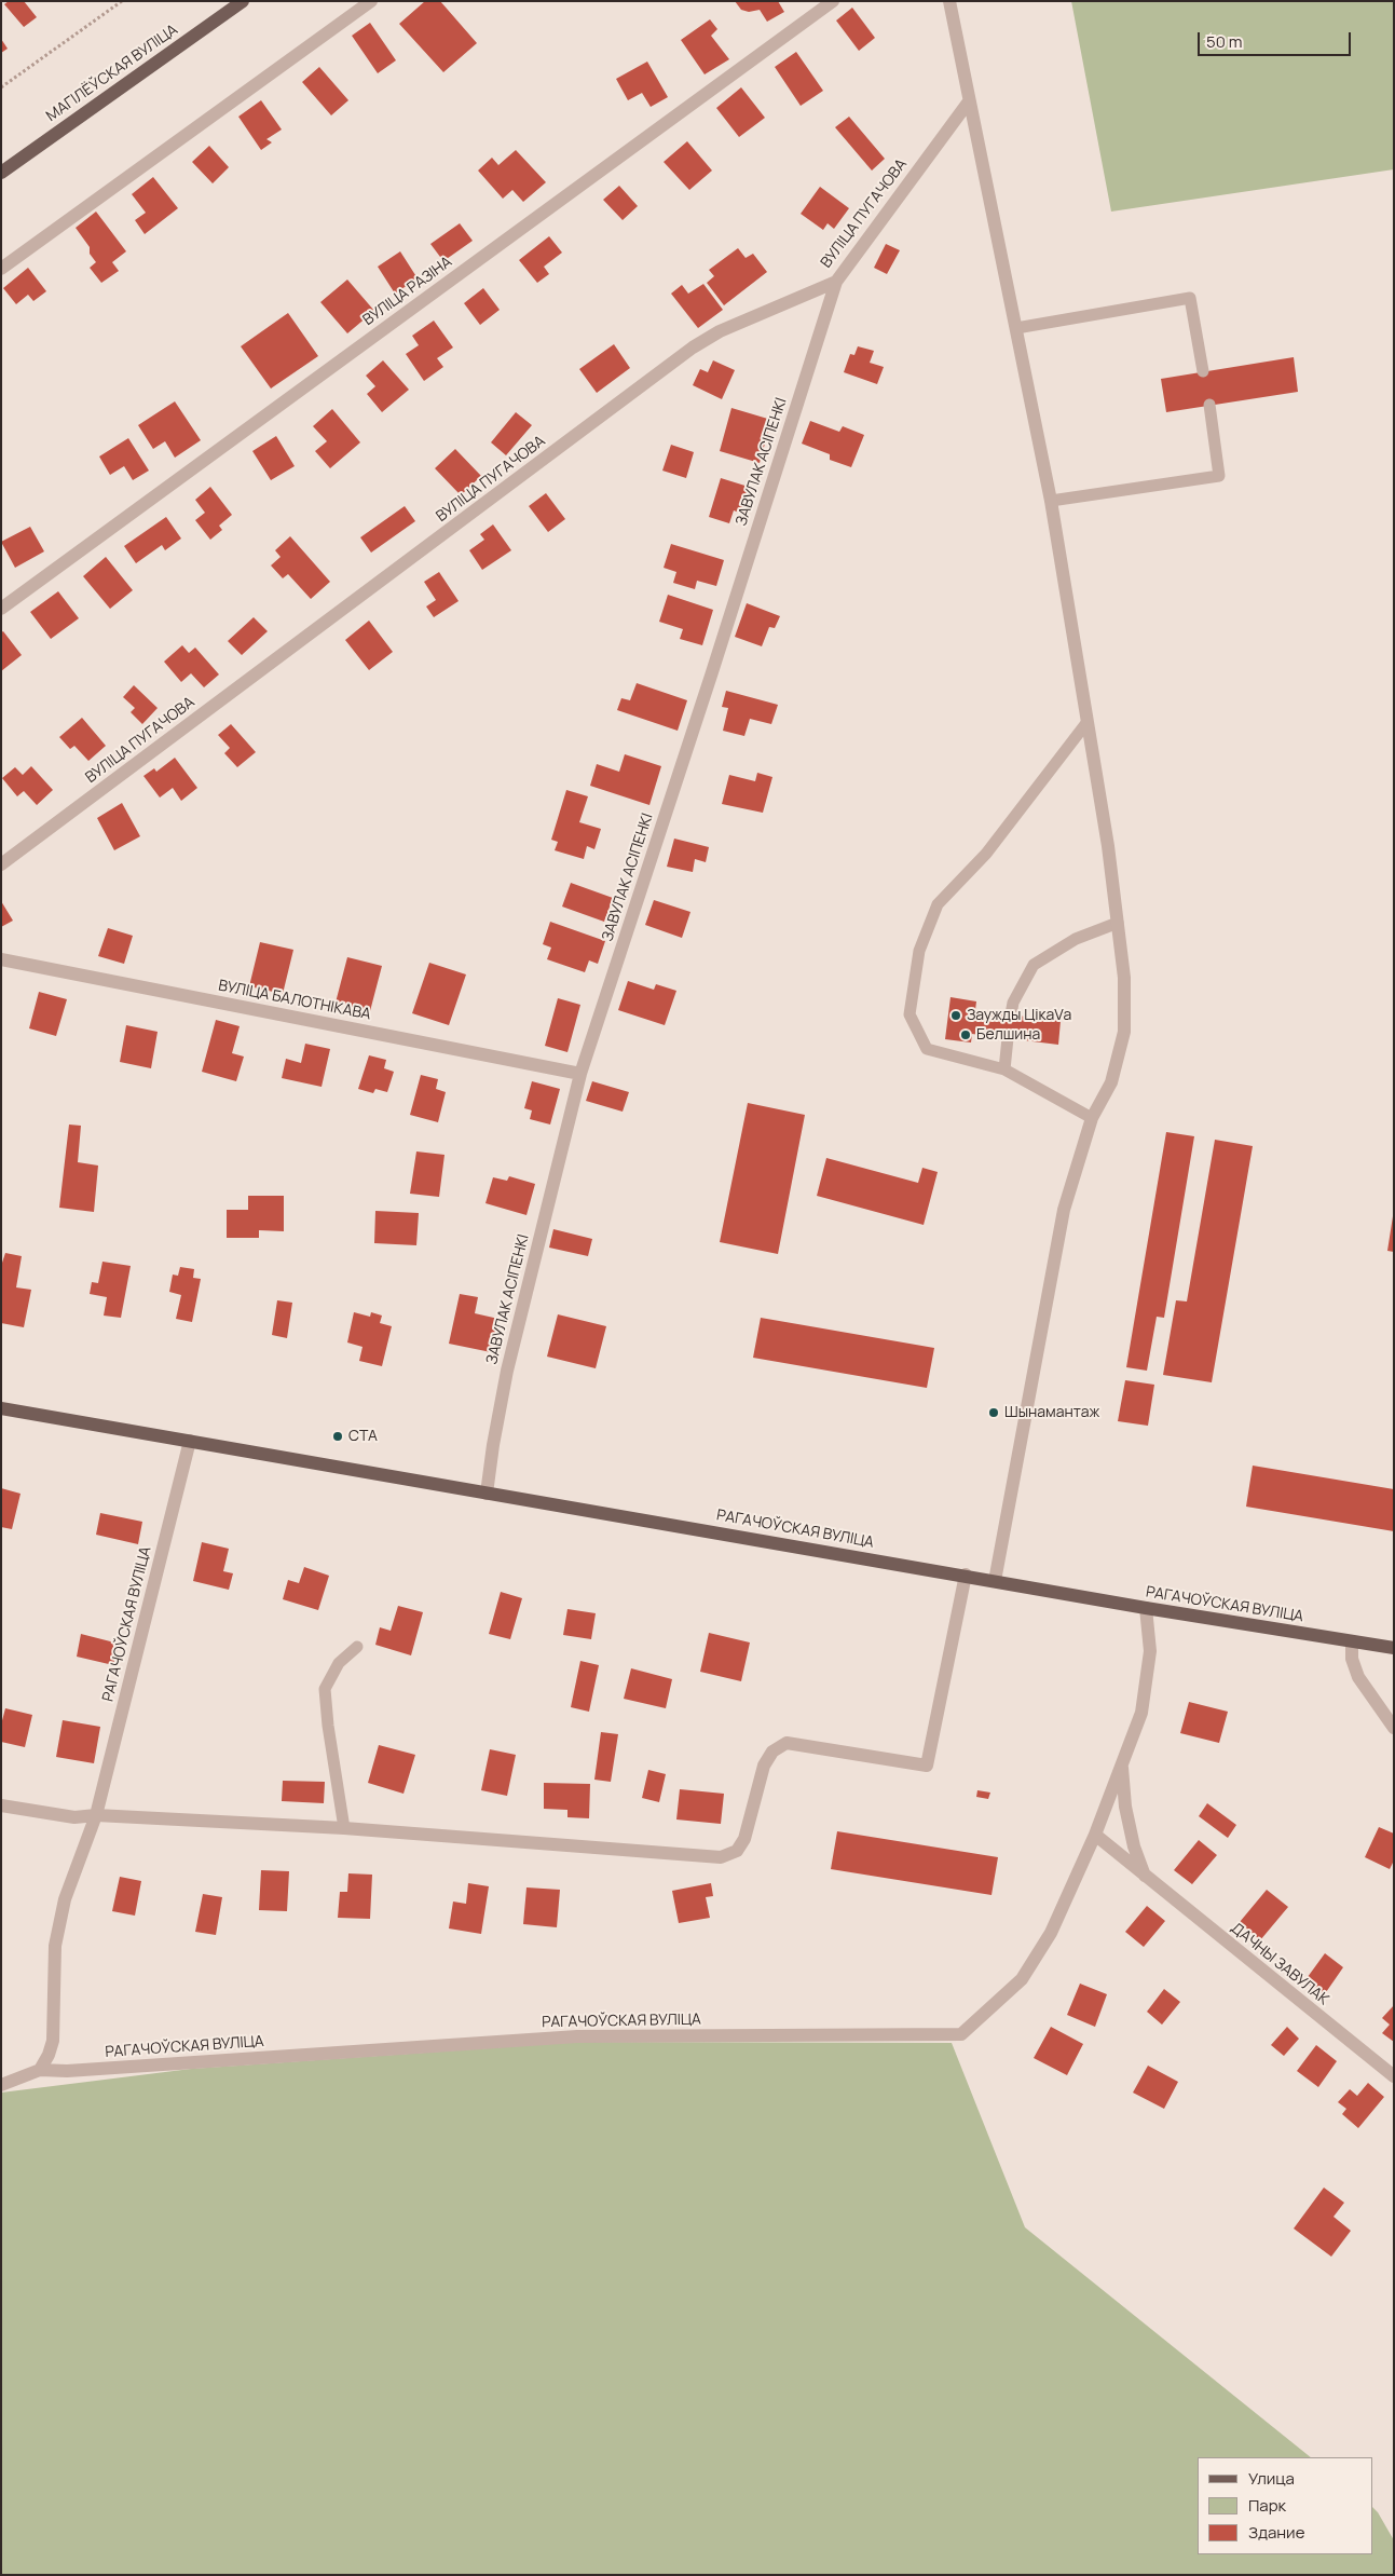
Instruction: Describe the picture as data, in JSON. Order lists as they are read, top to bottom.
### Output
{
  "streets": {
    "main road": ["МАГІЛЁЎСКАЯ ВУЛІЦА", "РАГАЧОЎСКАЯ ВУЛІЦА"],
    "street": [
      "ВУЛІЦА ПУГАЧОВА",
      "ВУЛІЦА РАЗІНА",
      "ЗАВУЛАК АСІПЕНКІ",
      "ВУЛІЦА БАЛОТНІКАВА",
      "ДАЧНЫ ЗАВУЛАК"
    ]
  },
  "crossings": [
    ["ВУЛІЦА ПУГАЧОВА", "ЗАВУЛАК АСІПЕНКІ"],
    ["ЗАВУЛАК АСІПЕНКІ", "ВУЛІЦА БАЛОТНІКАВА"],
    ["ЗАВУЛАК АСІПЕНКІ", "РАГАЧОЎСКАЯ ВУЛІЦА"],
    ["РАГАЧОЎСКАЯ ВУЛІЦА", "ДАЧНЫ ЗАВУЛАК"]
  ],
  "places": [
    "Заужды ЦікаVа",
    "Белшина",
    "Шынамантаж",
    "СТА"
  ],
  "legend": ["Улица", "Парк", "Здание"],
  "scale_bar": "50 m"
}
